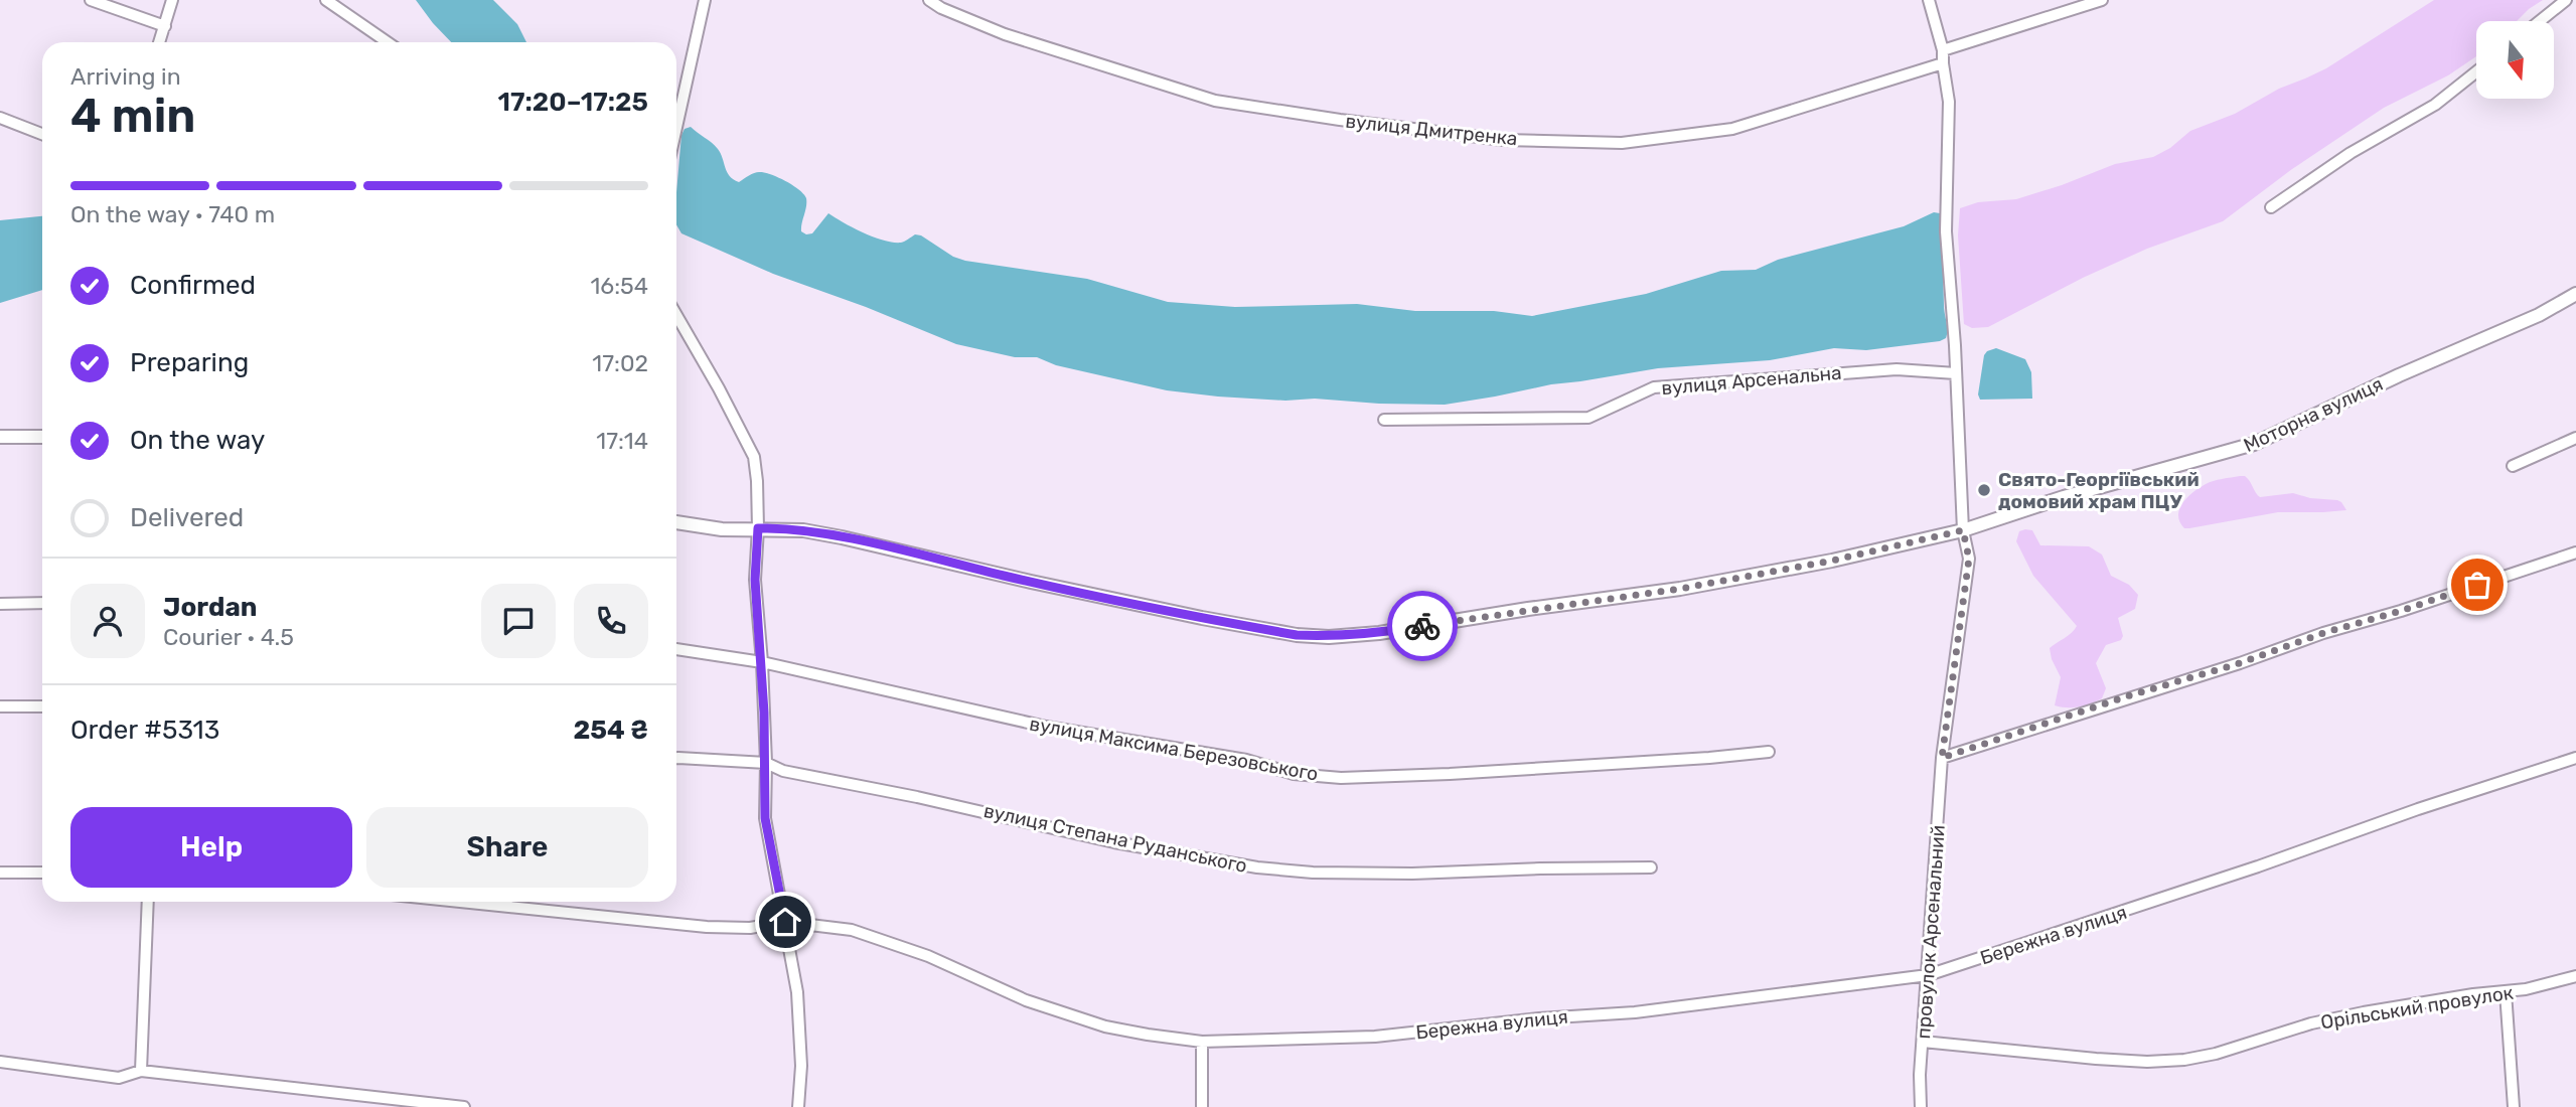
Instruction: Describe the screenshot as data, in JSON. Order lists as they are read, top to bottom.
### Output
{
  "streets": {
    "street": [
      "вулиця Дмитренка",
      "вулиця Арсенальна",
      "Моторна вулиця",
      "вулиця Максима Березовського",
      "вулиця Степана Руданського",
      "провулок Арсенальний",
      "Бережна вулиця",
      "Орільський провулок"
    ]
  },
  "crossings": [
    ["вулиця Дмитренка", "провулок Арсенальний"],
    ["вулиця Арсенальна", "провулок Арсенальний"],
    ["Моторна вулиця", "провулок Арсенальний"],
    ["провулок Арсенальний", "Бережна вулиця"],
    ["провулок Арсенальний", "Орільський провулок"]
  ],
  "places": ["Свято-Георгіївський домовий храм ПЦУ"],
  "north": "bottom",
  "page": {
    "heading": ["4 min", "Arriving in", "17:20–17:25"],
    "panel": [
      "Jordan",
      "Courier · 4.5",
      "Order #5313",
      "254 ₴"
    ],
    "bar": "On the way · 740 m",
    "list": [
      ["Confirmed", "16:54"],
      ["Preparing", "17:02"],
      ["On the way", "17:14"],
      "Delivered"
    ],
    "buttons": ["Help", "Share"]
  }
}
